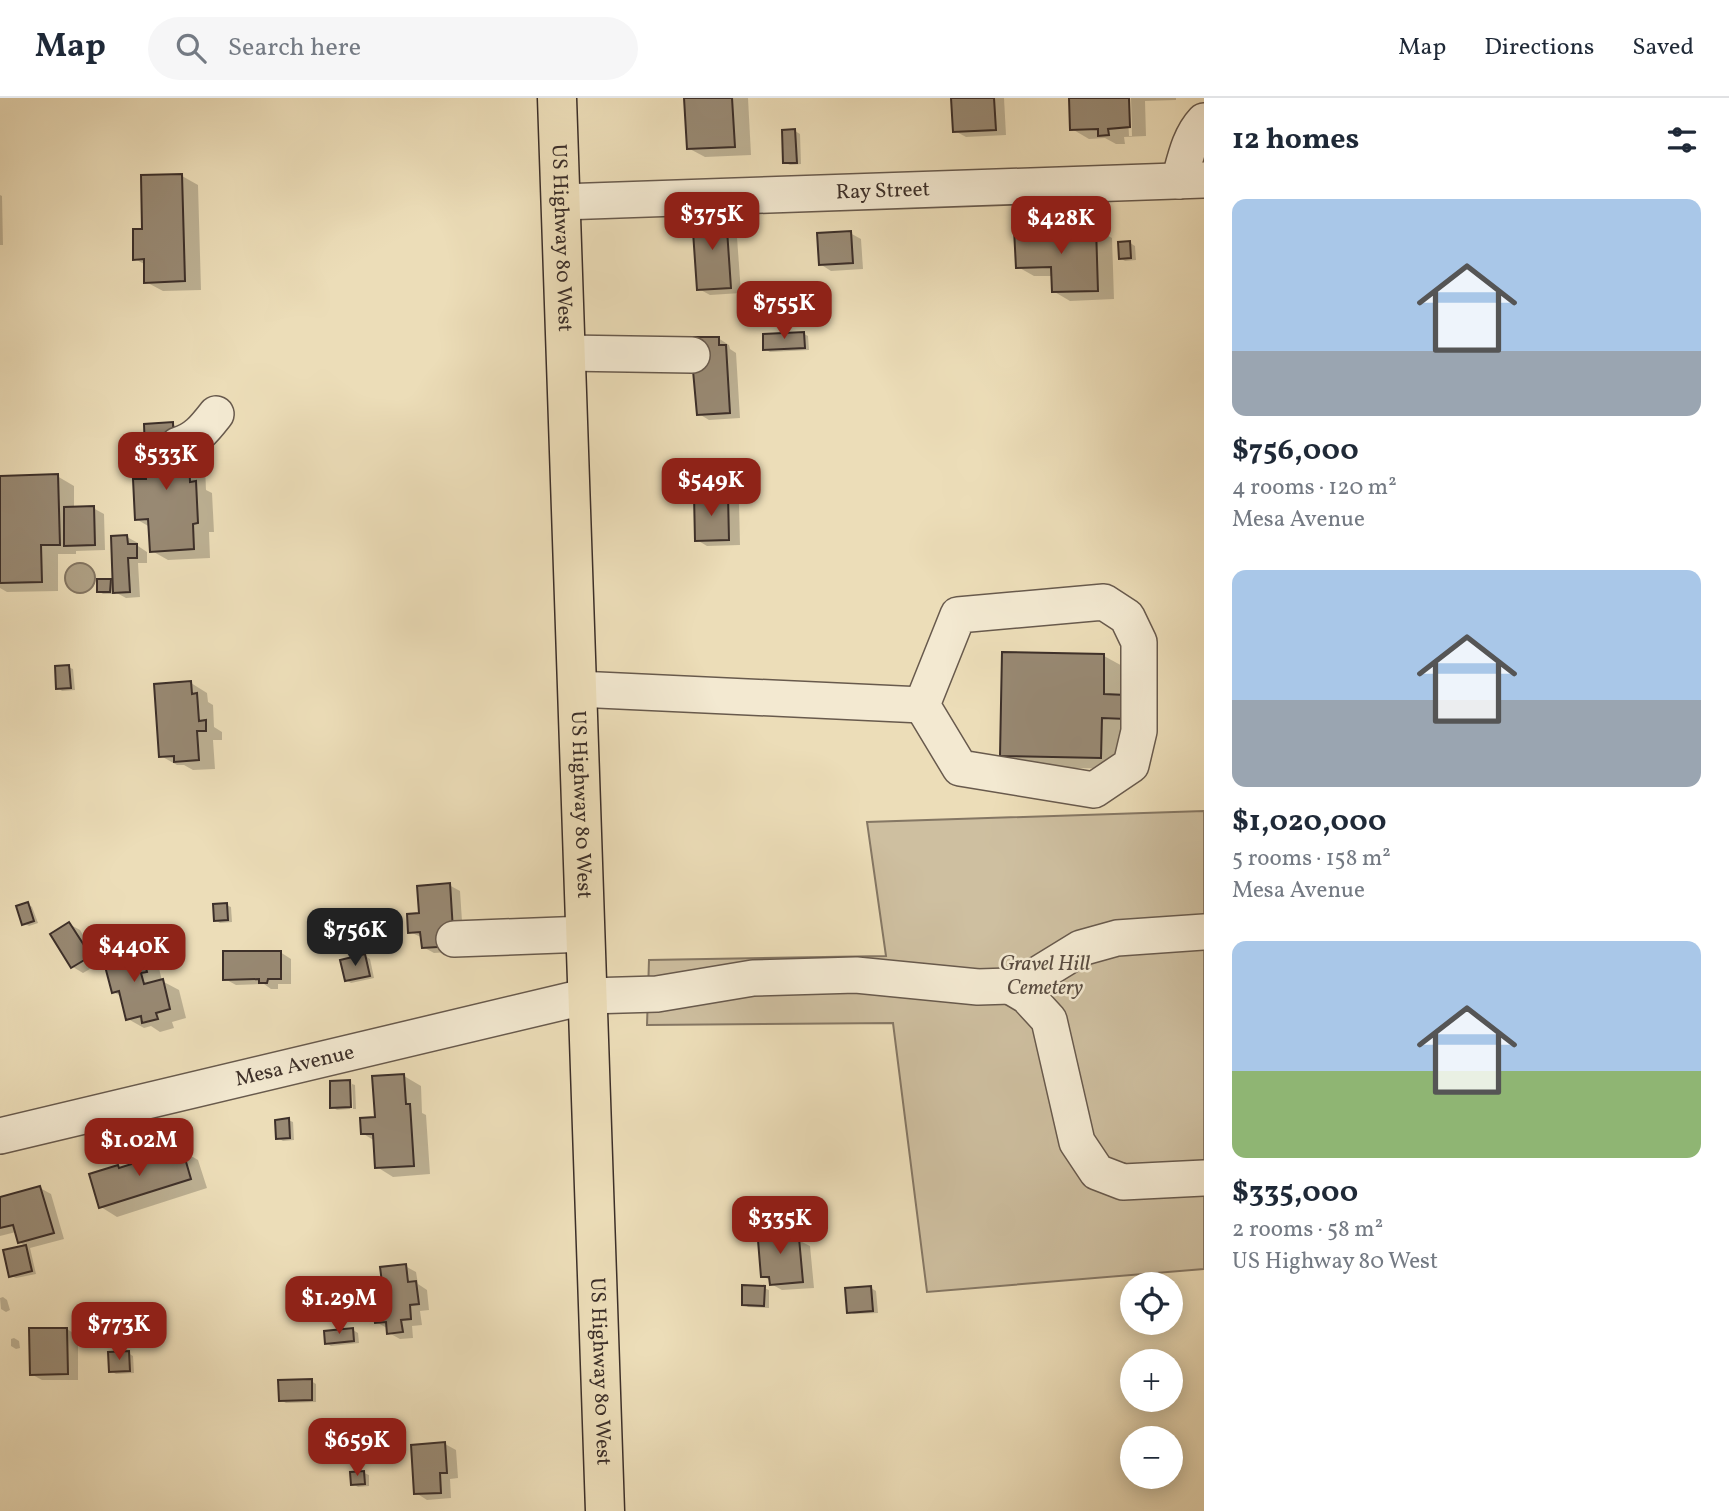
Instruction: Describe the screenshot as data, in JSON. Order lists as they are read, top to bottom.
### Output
{
  "streets": {
    "main road": ["US Highway 80 West"],
    "street": ["Ray Street", "Mesa Avenue"]
  },
  "crossings": [
    ["Ray Street", "US Highway 80 West"],
    ["US Highway 80 West", "Mesa Avenue"]
  ],
  "parks": ["Gravel Hill Cemetery"],
  "page": {
    "header": "Map",
    "search": "Search here",
    "nav": ["Map", "Directions", "Saved"],
    "heading": "12 homes",
    "list": [
      {
        "name": "$756,000",
        "note": "4 rooms · 120 m² · Mesa Avenue"
      },
      {
        "name": "$1,020,000",
        "note": "5 rooms · 158 m² · Mesa Avenue"
      },
      {
        "name": "$335,000",
        "note": "2 rooms · 58 m² · US Highway 80 West"
      }
    ],
    "price": [
      "$375K",
      "$428K",
      "$755K",
      "$533K",
      "$549K",
      "$756K",
      "$440K",
      "$1.02M",
      "$335K",
      "$1.29M",
      "$773K",
      "$659K"
    ],
    "map_buttons": ["+", "−"]
  }
}
